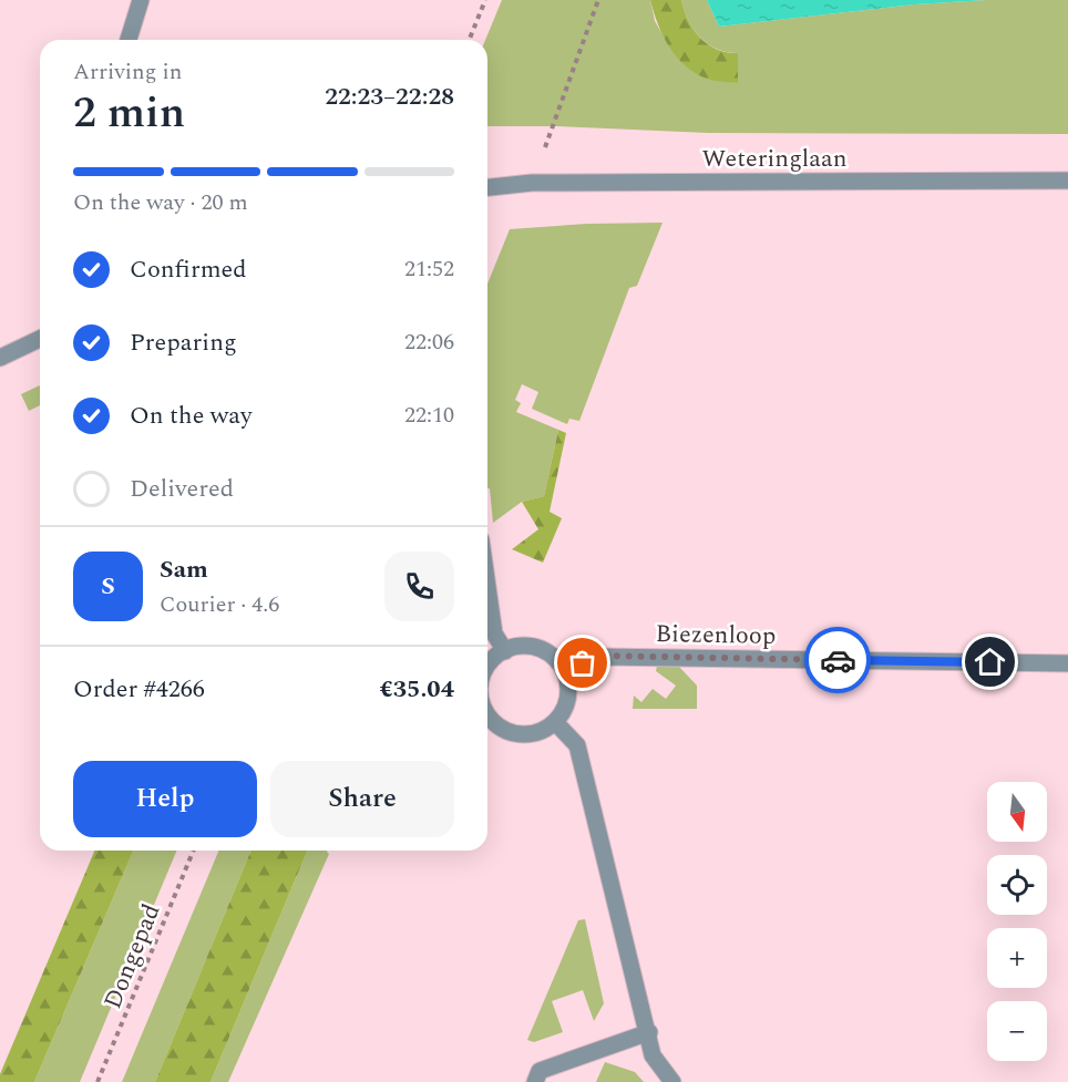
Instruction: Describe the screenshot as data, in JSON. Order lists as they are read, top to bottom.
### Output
{
  "streets": {
    "street": ["Weteringlaan", "Biezenloop"],
    "path": ["Dongepad"]
  },
  "north": "bottom",
  "page": {
    "heading": ["2 min", "Arriving in", "22:23–22:28"],
    "panel": [
      "Sam",
      "Courier · 4.6",
      "Order #4266",
      "€35.04"
    ],
    "bar": "On the way · 20 m",
    "list": [
      ["Confirmed", "21:52"],
      ["Preparing", "22:06"],
      ["On the way", "22:10"],
      "Delivered"
    ],
    "round": "S",
    "buttons": ["Help", "Share"],
    "map_buttons": ["+", "−"]
  }
}
